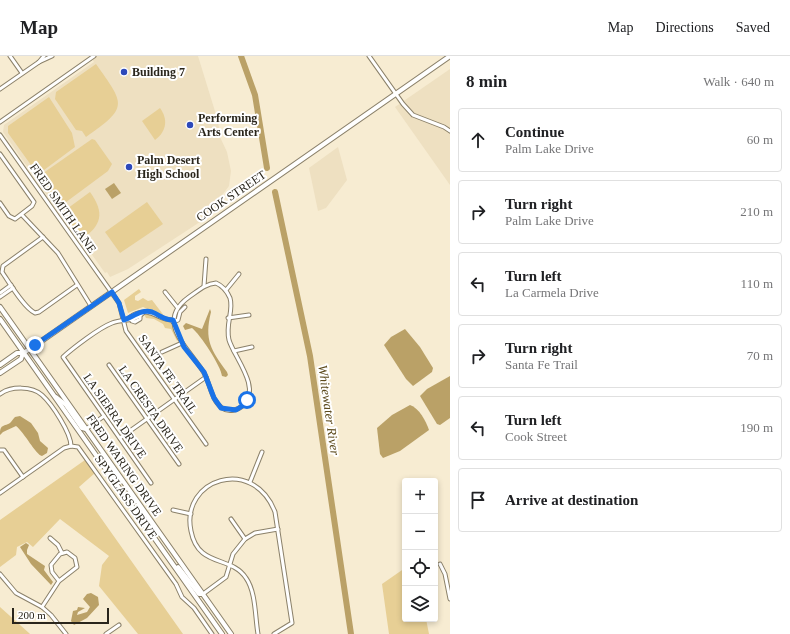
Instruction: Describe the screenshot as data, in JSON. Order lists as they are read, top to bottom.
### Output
{
  "streets": {
    "main road": ["COOK STREET", "FRED WARING DRIVE"],
    "street": [
      "FRED SMITH LANE",
      "SANTA FE TRAIL",
      "LA CRESTA DRIVE",
      "LA SIERRA DRIVE",
      "SPYGLASS DRIVE"
    ]
  },
  "crossings": [
    ["COOK STREET", "FRED SMITH LANE"],
    ["COOK STREET", "SANTA FE TRAIL"],
    ["COOK STREET", "FRED WARING DRIVE"],
    ["FRED SMITH LANE", "SANTA FE TRAIL"],
    ["SANTA FE TRAIL", "LA SIERRA DRIVE"]
  ],
  "water": ["Whitewater River"],
  "places": ["Building 7", "Performing Arts Center", "Palm Desert High School"],
  "scale_bar": "200 m",
  "page": {
    "header": "Map",
    "nav": ["Map", "Directions", "Saved"],
    "heading": ["8 min", "Walk · 640 m"],
    "list": [
      ["Continue", "Palm Lake Drive", "60 m"],
      ["Turn right", "Palm Lake Drive", "210 m"],
      ["Turn left", "La Carmela Drive", "110 m"],
      ["Turn right", "Santa Fe Trail", "70 m"],
      ["Turn left", "Cook Street", "190 m"],
      "Arrive at destination"
    ],
    "map_buttons": ["+", "−"],
    "scale": "200 m"
  }
}
